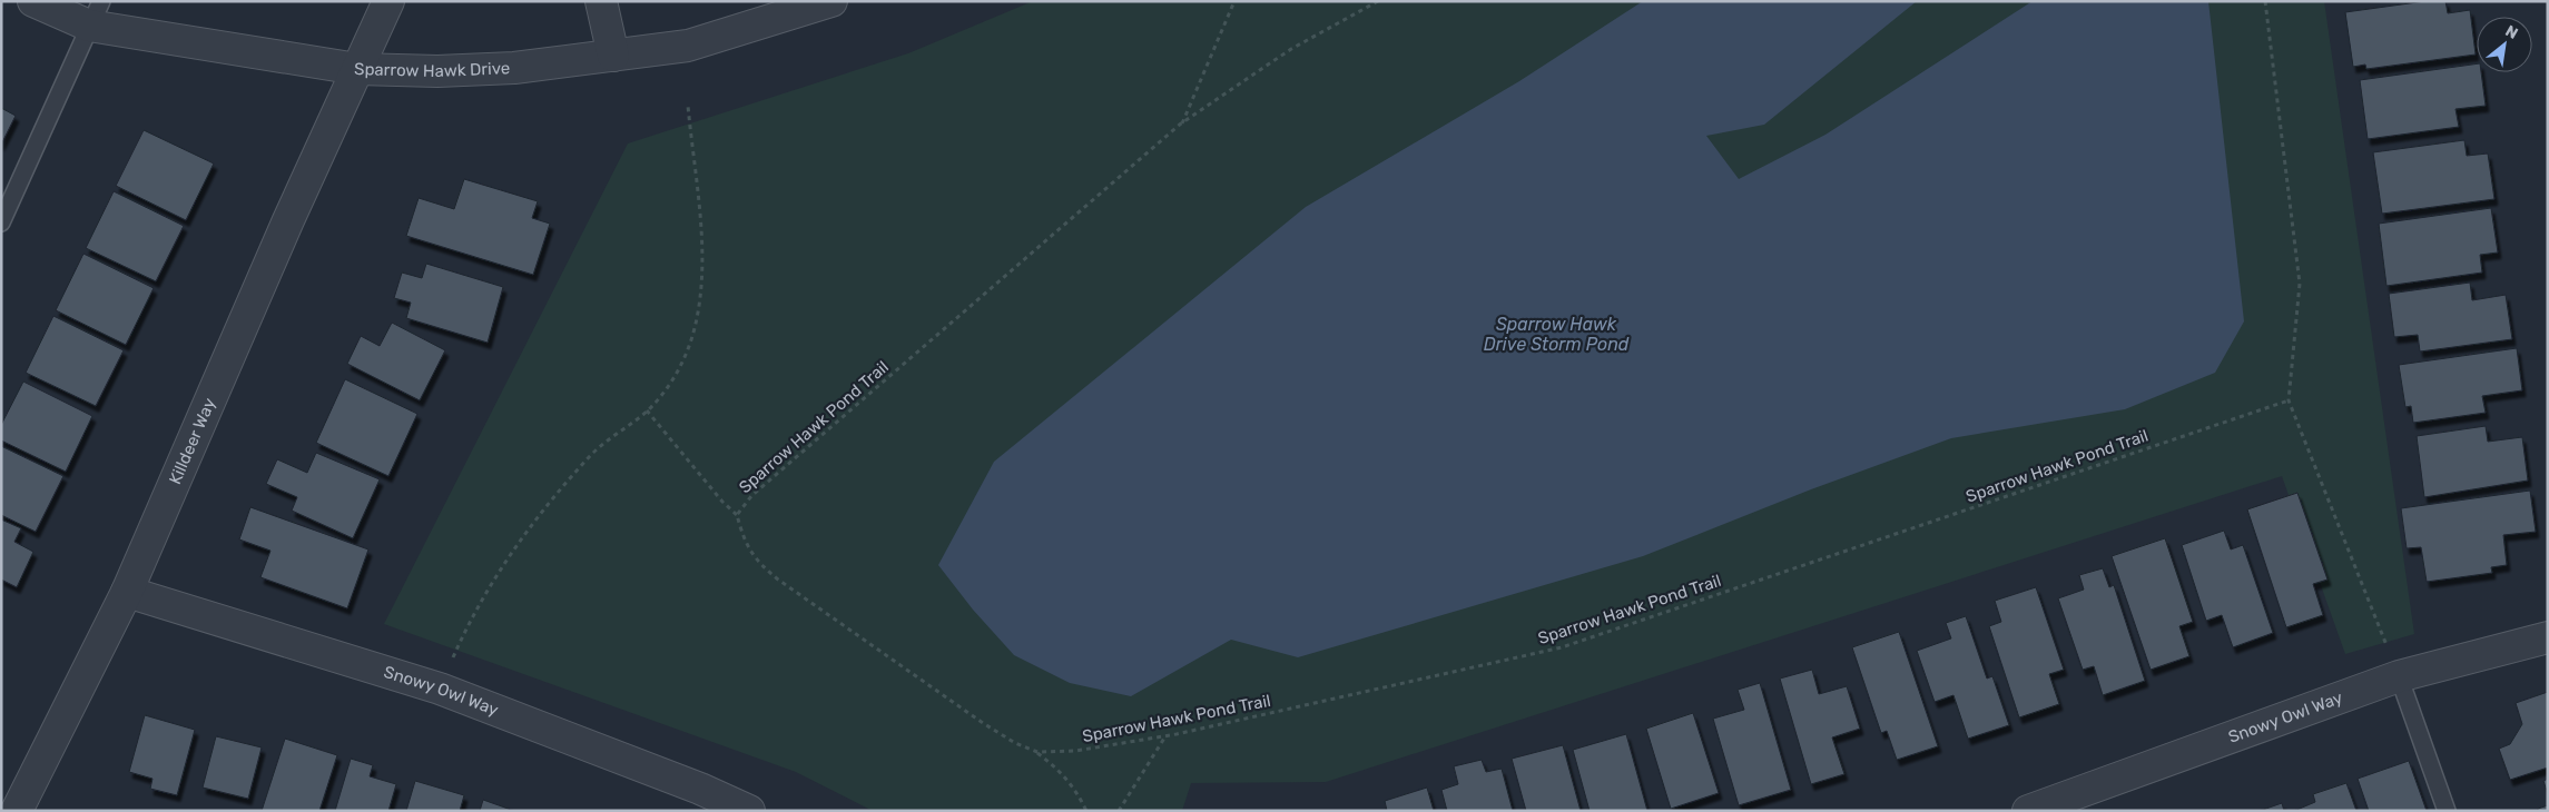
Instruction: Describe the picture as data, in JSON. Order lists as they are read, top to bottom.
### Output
{
  "streets": {
    "street": ["Sparrow Hawk Drive", "Killdeer Way", "Snowy Owl Way"],
    "path": ["Sparrow Hawk Pond Trail"]
  },
  "crossings": [
    ["Sparrow Hawk Drive", "Killdeer Way"],
    ["Killdeer Way", "Snowy Owl Way"]
  ],
  "water": ["Sparrow Hawk Drive Storm Pond"],
  "north": "top right"
}
